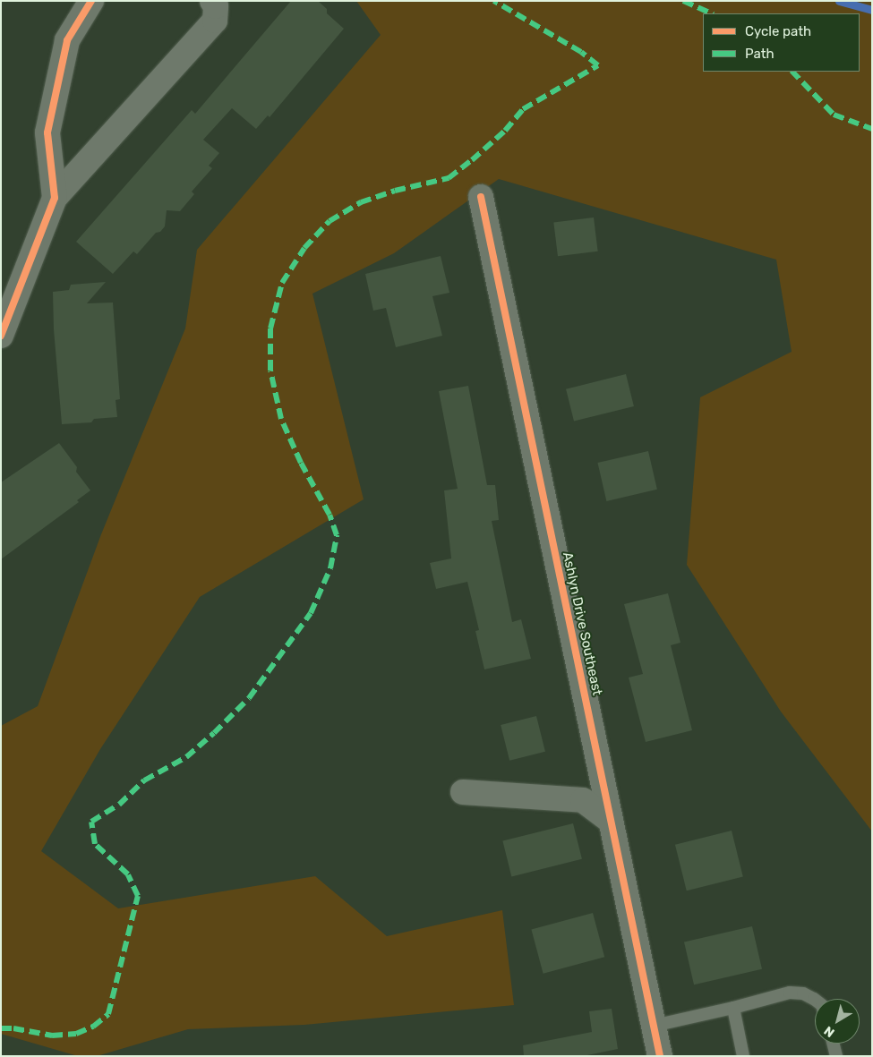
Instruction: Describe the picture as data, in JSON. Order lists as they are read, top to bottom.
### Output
{
  "streets": {
    "street": ["Ashlyn Drive Southeast"]
  },
  "legend": ["Cycle path", "Path"],
  "north": "bottom left"
}
